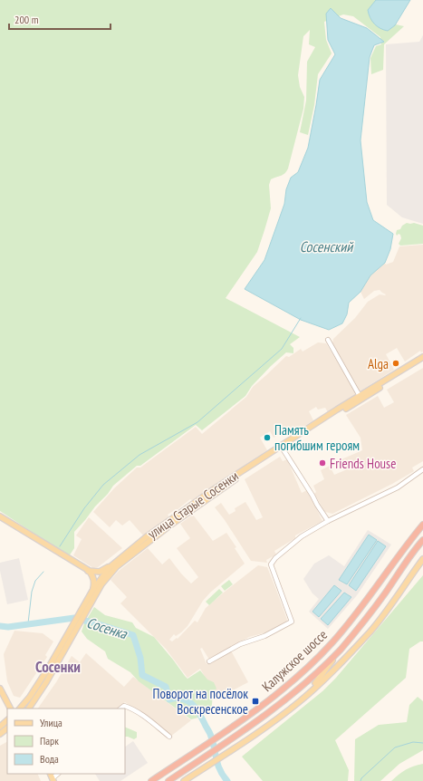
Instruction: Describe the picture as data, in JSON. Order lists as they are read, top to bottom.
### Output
{
  "streets": {
    "highway": ["Калужское шоссе"],
    "main road": ["улица Старые Сосенки"]
  },
  "districts": ["Сосенки"],
  "water": ["Сосенский", "Сосенка"],
  "places": {
    "other": ["Alga", "Память погибшим героям", "Friends House"],
    "transit": ["Поворот на посёлок Воскресенское"]
  },
  "legend": ["Улица", "Парк", "Вода"],
  "scale_bar": "200 m"
}
